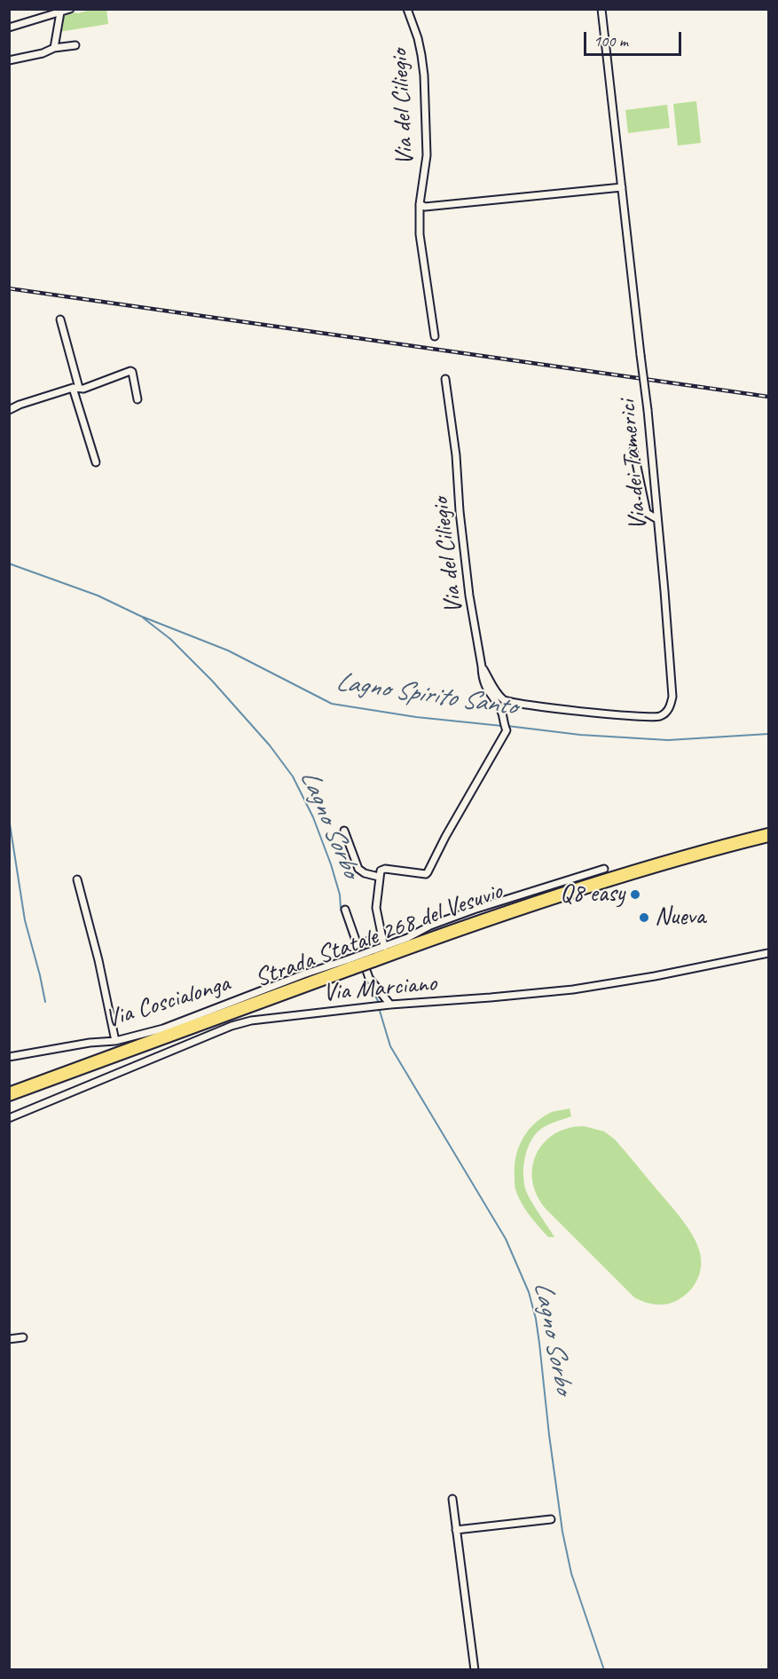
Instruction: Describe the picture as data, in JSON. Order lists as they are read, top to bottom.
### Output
{
  "streets": {
    "highway": ["Strada Statale 268 del Vesuvio"],
    "street": [
      "Via del Ciliegio",
      "Via dei Tamerici",
      "Via Marciano",
      "Via Coscialonga"
    ]
  },
  "crossings": [
    ["Via del Ciliegio", "Via dei Tamerici"],
    ["Strada Statale 268 del Vesuvio", "Via Coscialonga"]
  ],
  "water": ["Lagno Spirito Santo", "Lagno Sorbo"],
  "places": ["Q8 easy", "Nueva"],
  "scale_bar": "100 m"
}
